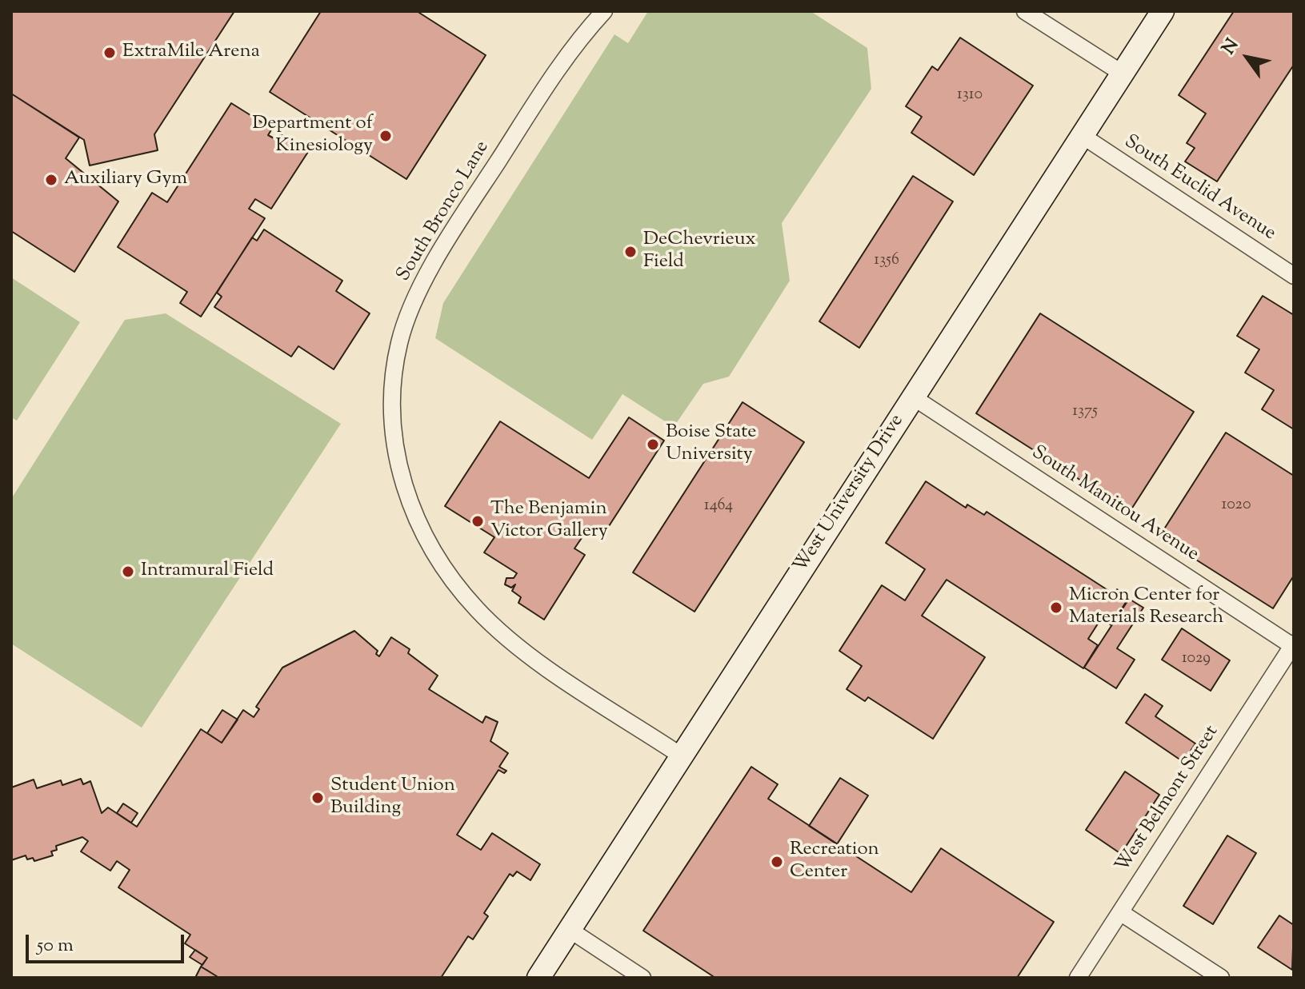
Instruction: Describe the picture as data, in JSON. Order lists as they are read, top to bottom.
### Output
{
  "streets": {
    "street": [
      "South Euclid Avenue",
      "South Bronco Lane",
      "West University Drive",
      "South Manitou Avenue",
      "West Belmont Street"
    ]
  },
  "crossings": [
    ["South Euclid Avenue", "West University Drive"],
    ["South Bronco Lane", "West University Drive"],
    ["West University Drive", "South Manitou Avenue"],
    ["South Manitou Avenue", "West Belmont Street"]
  ],
  "places": [
    "ExtraMile Arena",
    "Department of Kinesiology",
    "Auxiliary Gym",
    "DeChevrieux Field",
    "Boise State University",
    "The Benjamin Victor Gallery",
    "Intramural Field",
    "Micron Center for Materials Research",
    "Student Union Building",
    "Recreation Center"
  ],
  "house_numbers": [
    "1310",
    "1356",
    "1375",
    "1020",
    "1464",
    "1029"
  ],
  "scale_bar": "50 m",
  "north": "top left"
}
